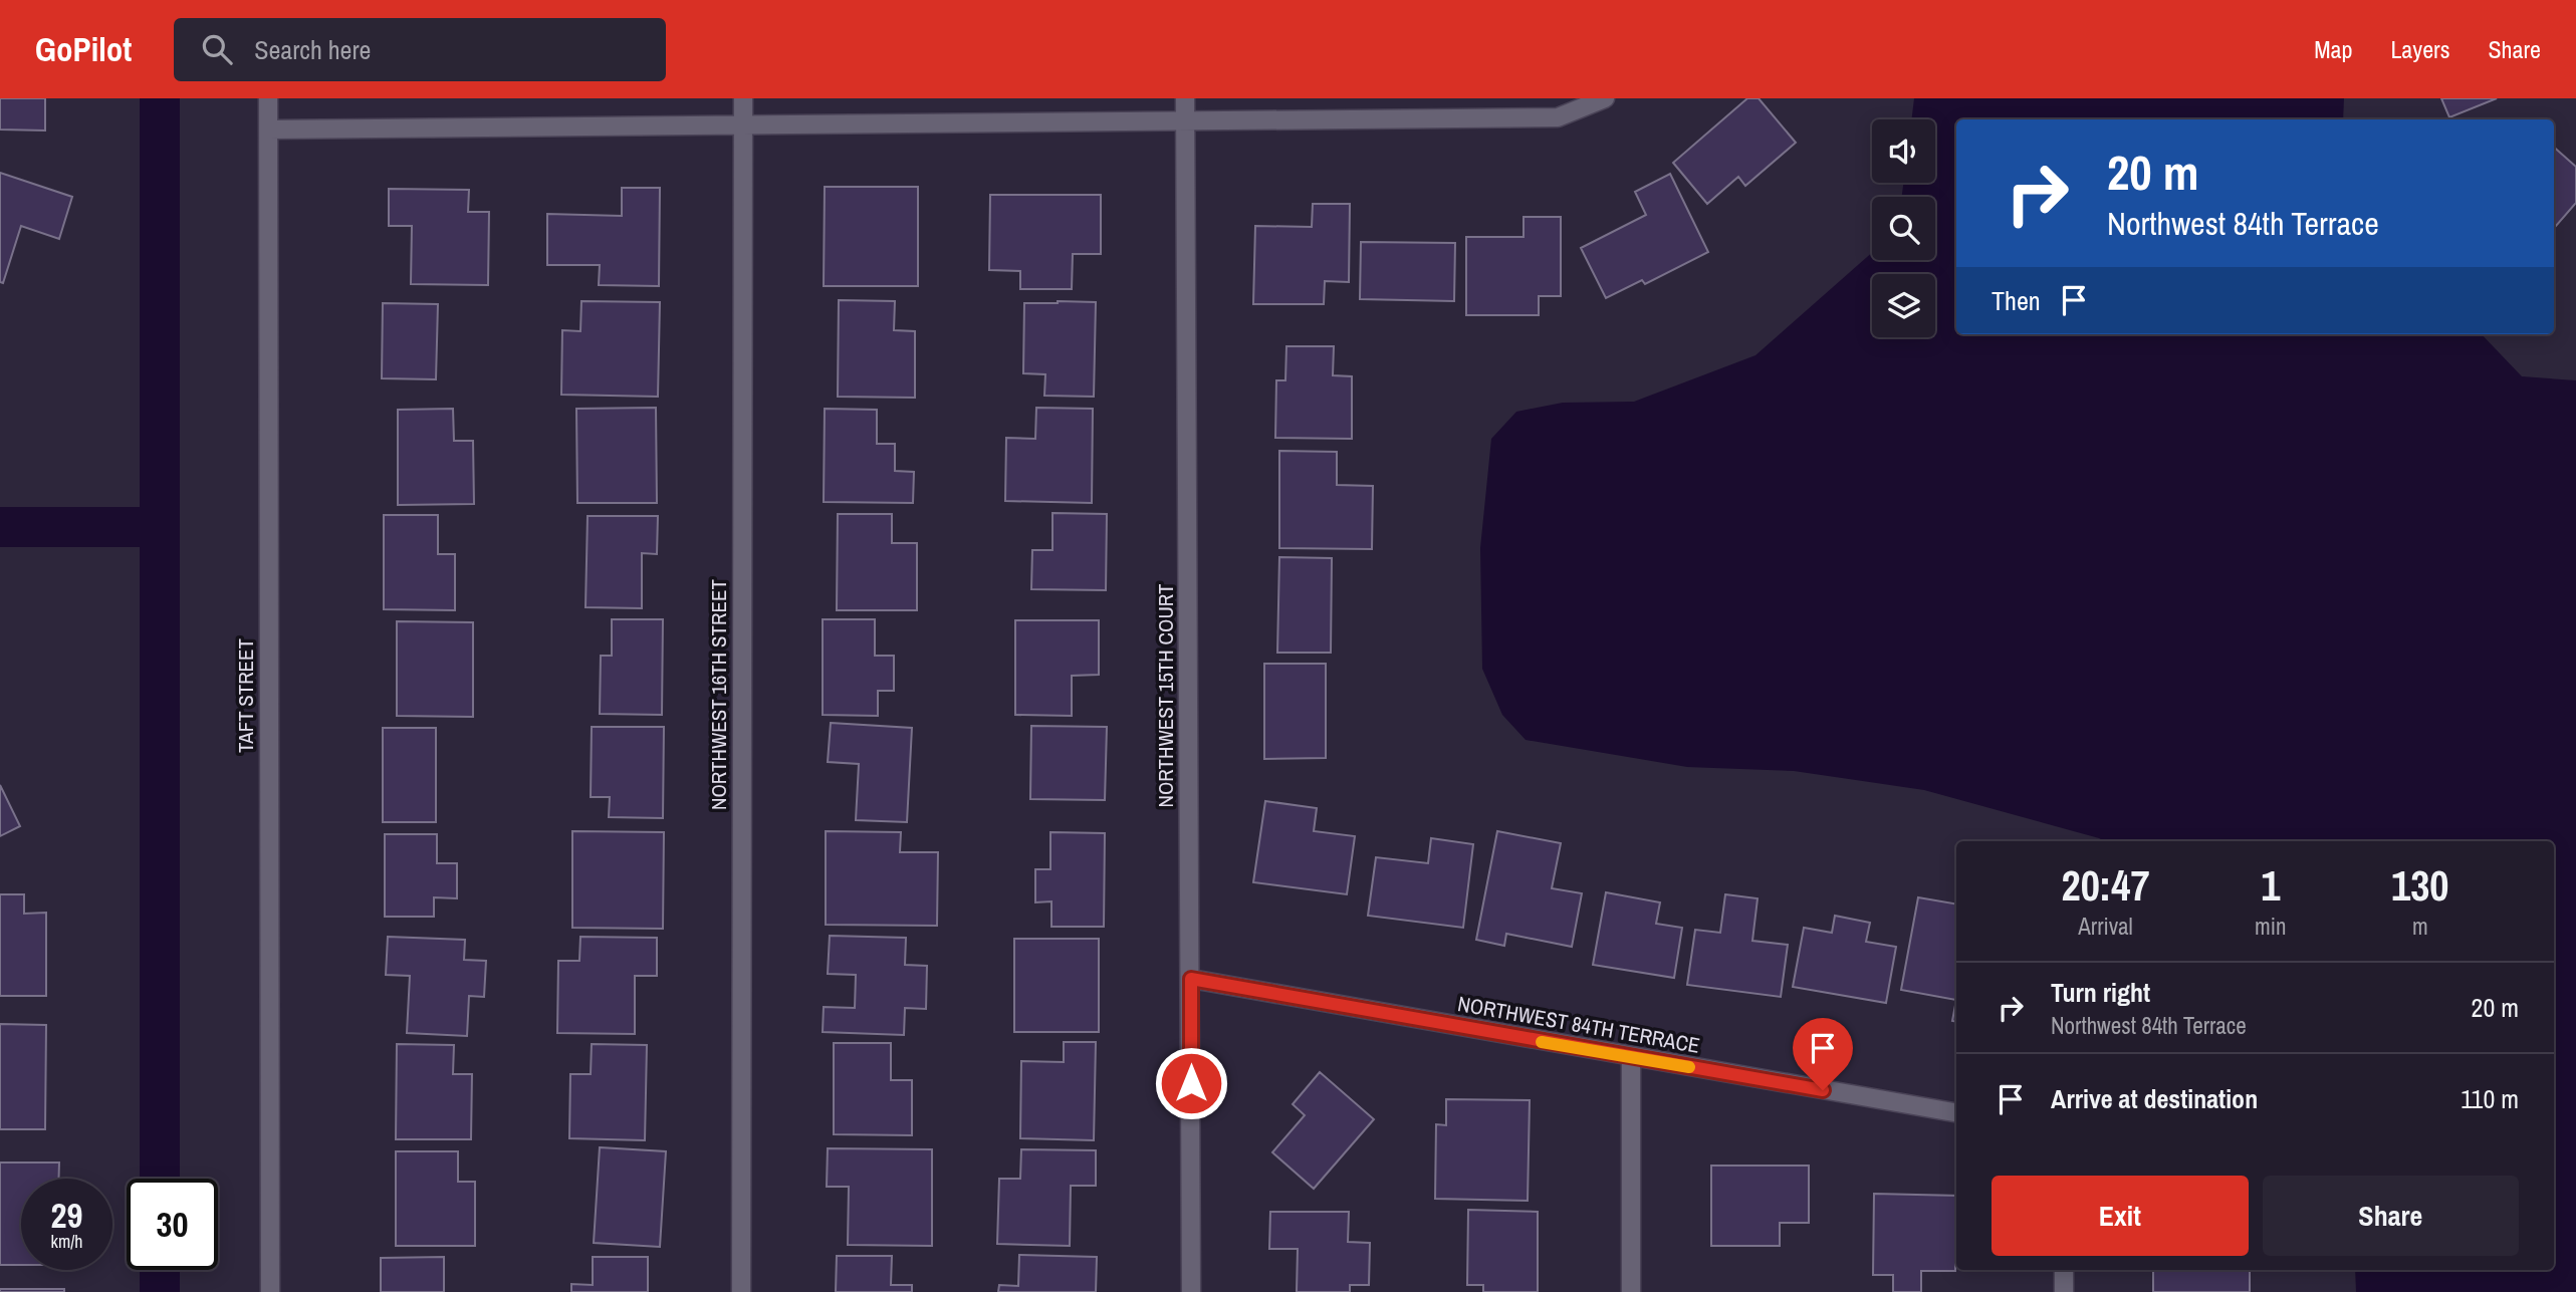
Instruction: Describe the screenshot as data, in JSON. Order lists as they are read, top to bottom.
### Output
{
  "streets": {
    "street": [
      "NORTHWEST 16TH STREET",
      "TAFT STREET",
      "NORTHWEST 15TH COURT",
      "NORTHWEST 84TH TERRACE"
    ]
  },
  "crossings": [
    ["NORTHWEST 15TH COURT", "NORTHWEST 84TH TERRACE"]
  ],
  "page": {
    "header": "GoPilot",
    "search": "Search here",
    "nav": ["Map", "Layers", "Share"],
    "turn": ["20 m", "Northwest 84th Terrace"],
    "then": "Then",
    "eta": [
      "20:47",
      "Arrival",
      "1",
      "min",
      "130",
      "m"
    ],
    "list": [
      {
        "name": "Turn right",
        "note": "Northwest 84th Terrace",
        "value": "20 m"
      },
      {
        "name": "Arrive at destination",
        "value": "110 m"
      }
    ],
    "buttons": ["Exit", "Share"],
    "speed": "29 km/h",
    "limit": "30"
  }
}
